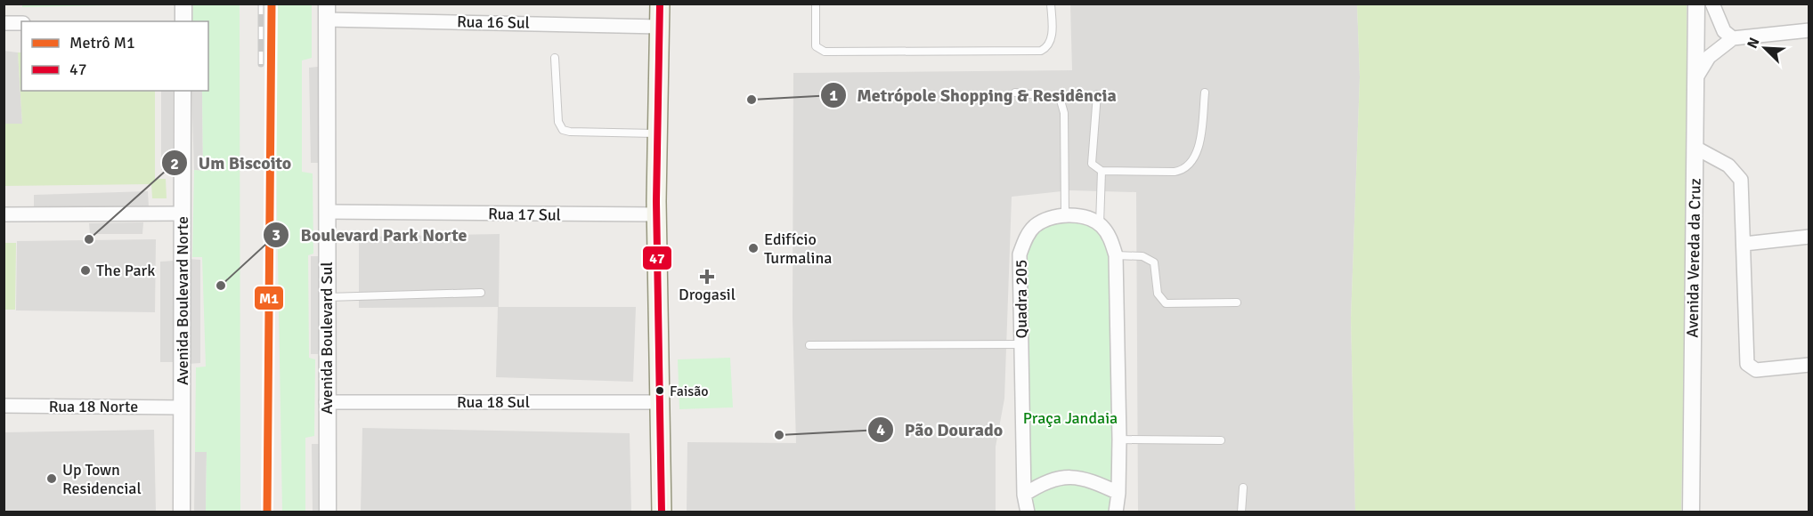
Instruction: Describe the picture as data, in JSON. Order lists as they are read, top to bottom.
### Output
{
  "streets": {
    "street": [
      "Rua 16 Sul",
      "Rua 17 Sul",
      "Avenida Vereda da Cruz",
      "Quadra 205",
      "Avenida Boulevard Norte",
      "Avenida Boulevard Sul",
      "Rua 18 Sul",
      "Rua 18 Norte"
    ]
  },
  "crossings": [
    ["Rua 16 Sul", "Avenida Boulevard Sul"],
    ["Rua 17 Sul", "Avenida Boulevard Sul"],
    ["Avenida Boulevard Norte", "Rua 18 Norte"],
    ["Avenida Boulevard Sul", "Rua 18 Sul"]
  ],
  "parks": ["Praça Jandaia"],
  "places": {
    "other": [
      "Metrópole Shopping & Residência",
      "Um Biscoito",
      "Edifício Turmalina",
      "The Park",
      "Boulevard Park Norte",
      "Faisão",
      "Pão Dourado",
      "Up Town Residencial"
    ],
    "health": ["Drogasil"]
  },
  "lines": ["metro line M1", "transit line 47"],
  "legend": ["Metrô M1", "47"],
  "north": "top left"
}
